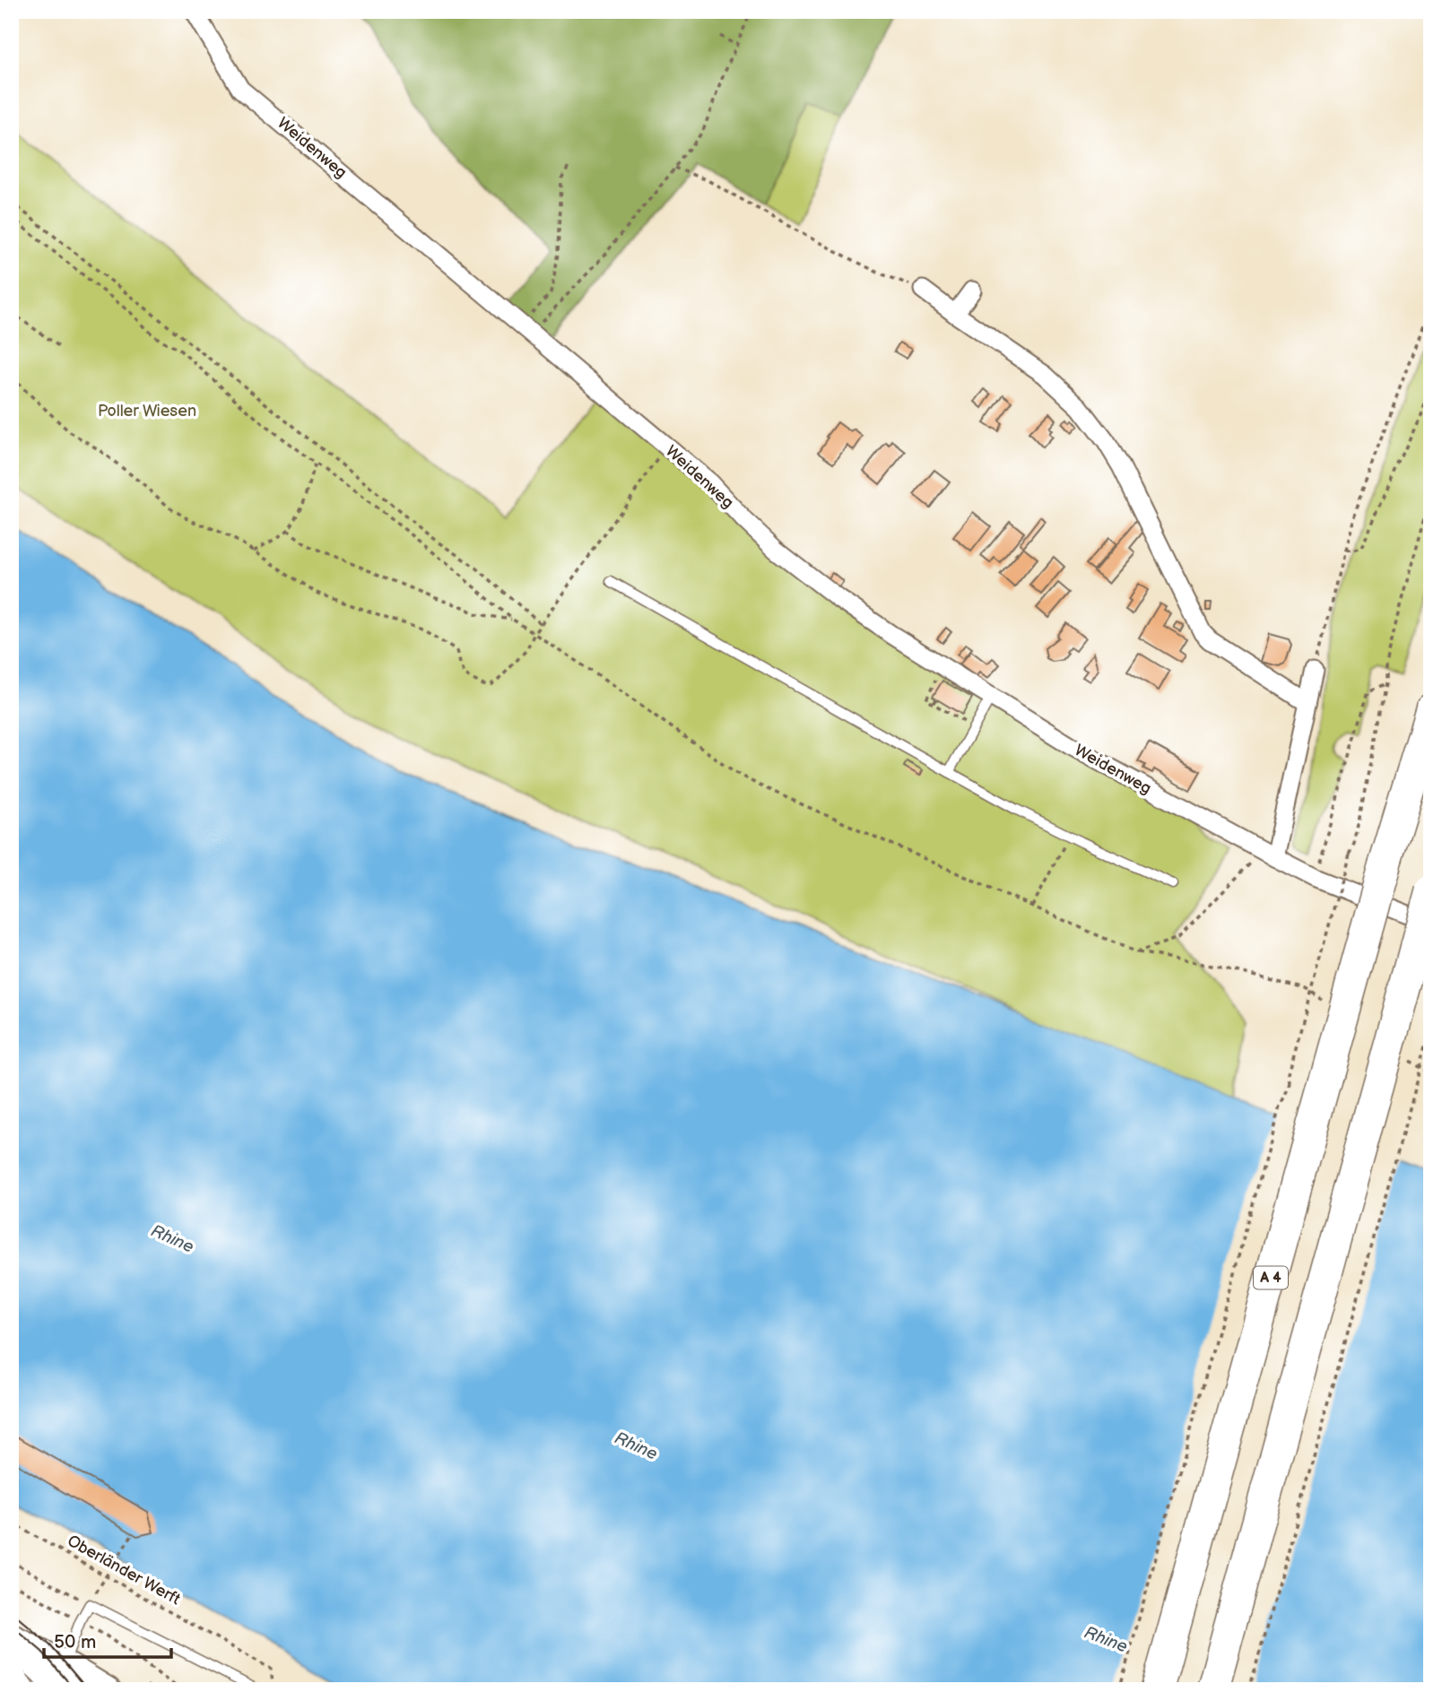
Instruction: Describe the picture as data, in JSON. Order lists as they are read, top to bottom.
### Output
{
  "streets": {
    "highway": ["A 4"],
    "street": ["Weidenweg"],
    "path": ["Oberländer Werft"]
  },
  "water": ["Rhine"],
  "parks": ["Poller Wiesen"],
  "scale_bar": "50 m"
}
